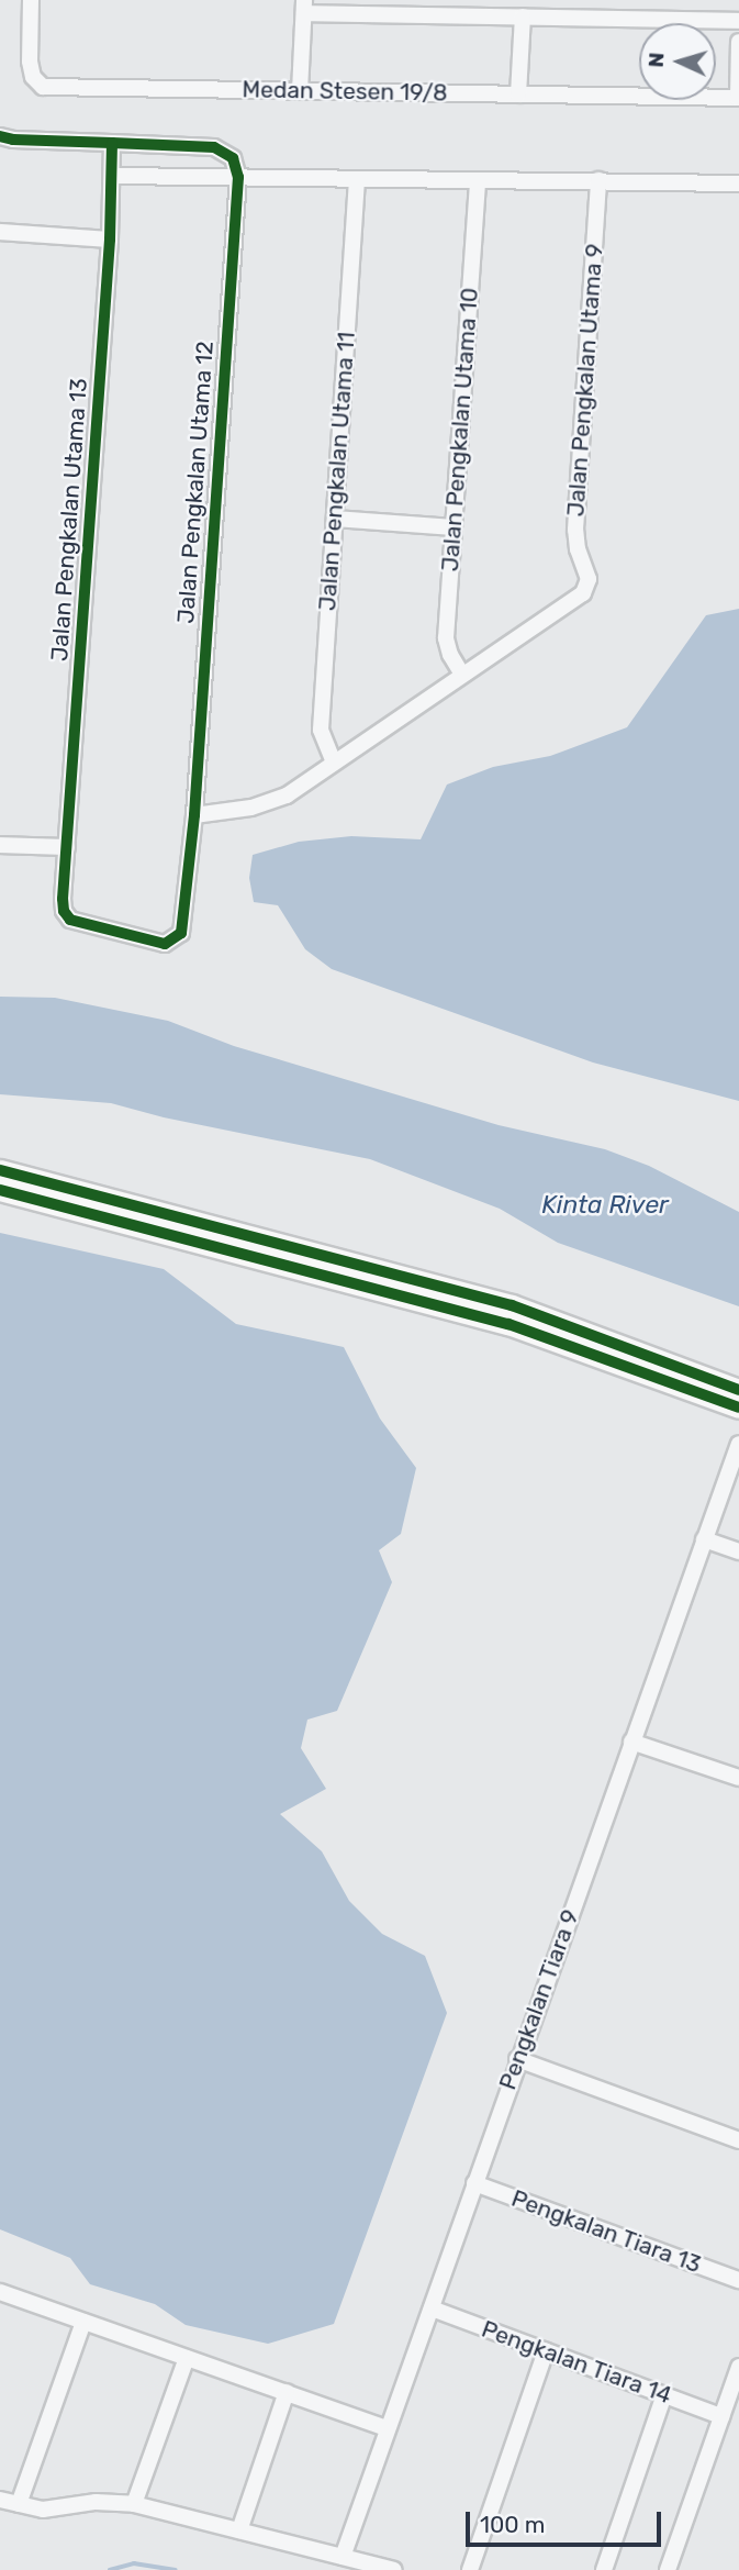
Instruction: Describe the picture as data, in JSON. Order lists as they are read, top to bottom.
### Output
{
  "streets": {
    "street": [
      "Medan Stesen 19/8",
      "Jalan Pengkalan Utama 9",
      "Jalan Pengkalan Utama 10",
      "Jalan Pengkalan Utama 11",
      "Jalan Pengkalan Utama 12",
      "Jalan Pengkalan Utama 13",
      "Pengkalan Tiara 9",
      "Pengkalan Tiara 13",
      "Pengkalan Tiara 14"
    ]
  },
  "crossings": [
    ["Jalan Pengkalan Utama 9", "Jalan Pengkalan Utama 10"],
    ["Jalan Pengkalan Utama 12", "Jalan Pengkalan Utama 13"],
    ["Pengkalan Tiara 9", "Pengkalan Tiara 13"],
    ["Pengkalan Tiara 9", "Pengkalan Tiara 14"]
  ],
  "water": ["Kinta River"],
  "scale_bar": "100 m",
  "north": "left"
}
